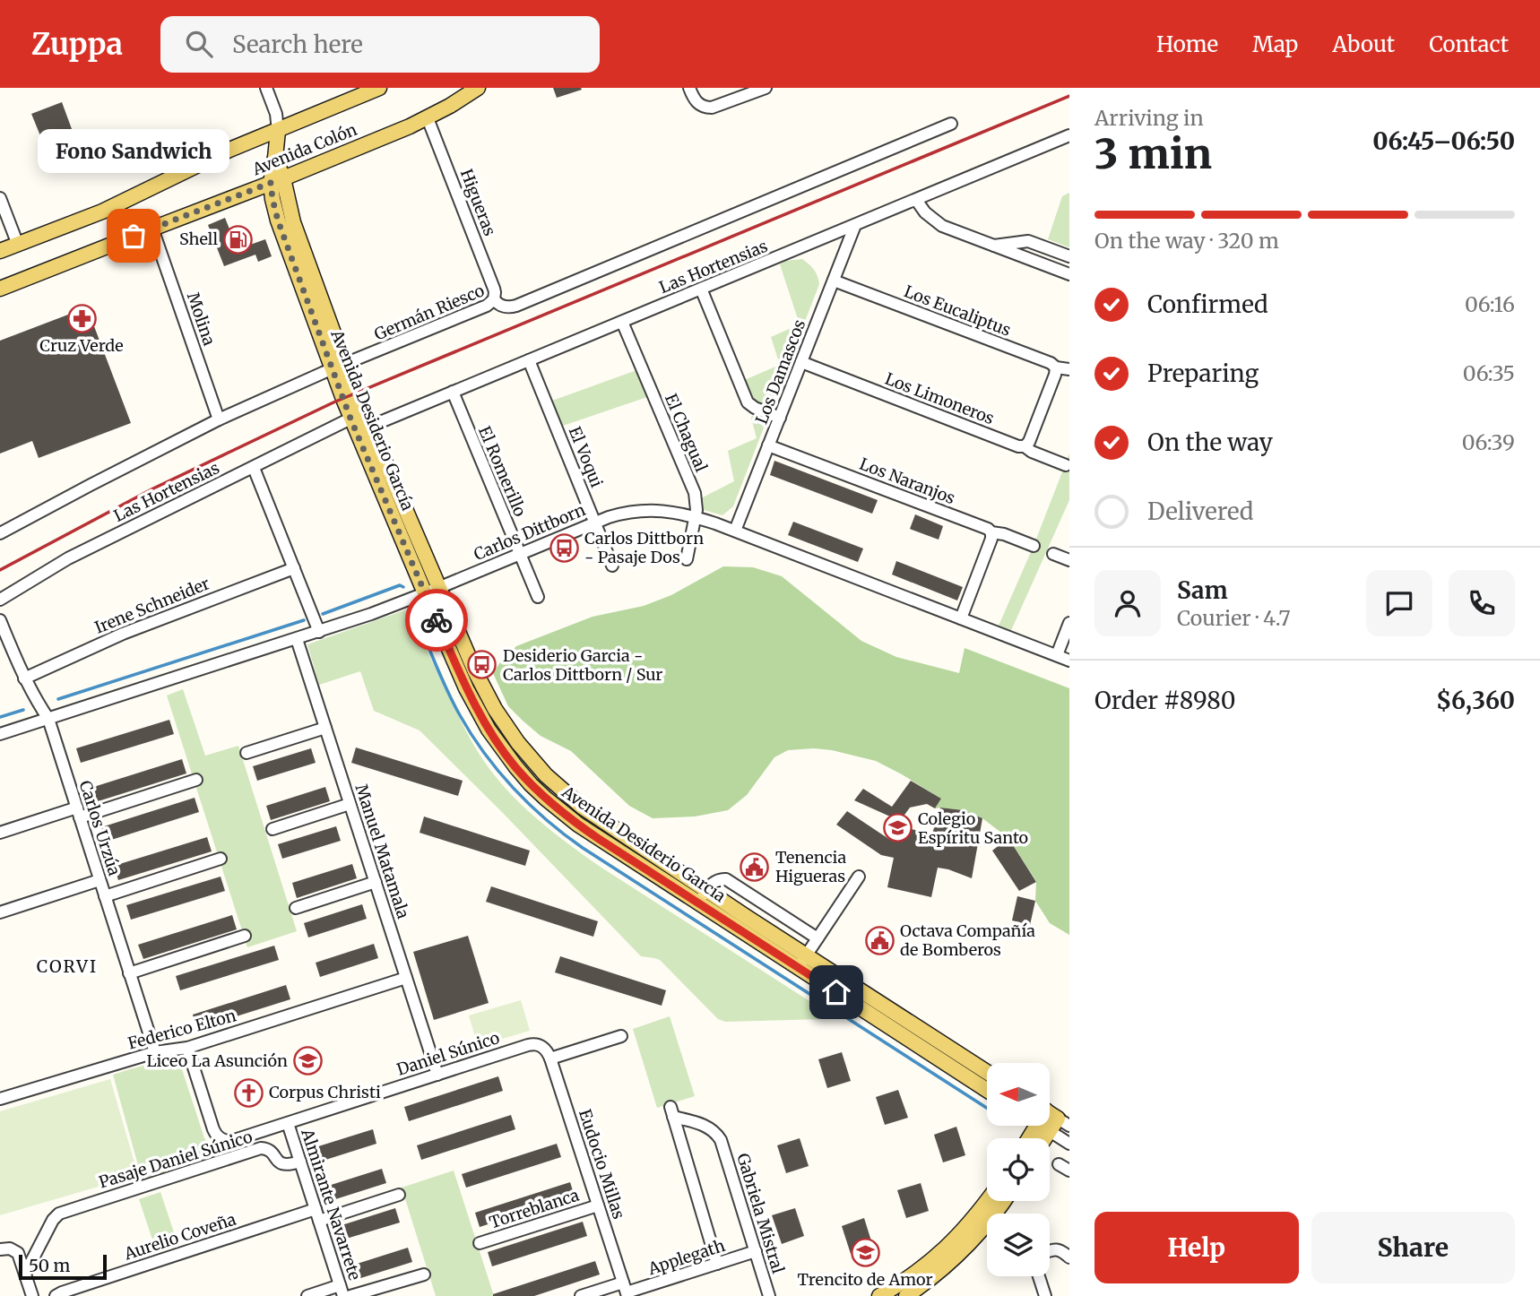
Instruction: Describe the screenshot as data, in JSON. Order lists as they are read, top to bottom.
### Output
{
  "streets": {
    "main road": ["Avenida Colón", "Avenida Desiderio García"],
    "street": [
      "Higueras",
      "Las Hortensias",
      "Los Eucaliptus",
      "Germán Riesco",
      "Molina",
      "Los Damascos",
      "Los Limoneros",
      "El Chagual",
      "El Voqui",
      "El Romerillo",
      "Los Naranjos",
      "Carlos Dittborn",
      "Irene Schneider",
      "Carlos Urzúa",
      "Manuel Matamala",
      "Federico Elton",
      "Daniel Súnico",
      "Pasaje Daniel Súnico",
      "Eudocio Millas",
      "Almirante Navarrete",
      "Torreblanca",
      "Gabriela Mistral",
      "Aurelio Coveña",
      "Applegath"
    ]
  },
  "crossings": [
    ["Avenida Colón", "Higueras"],
    ["Avenida Colón", "Molina"],
    ["Avenida Colón", "Avenida Desiderio García"],
    ["Higueras", "Germán Riesco"],
    ["Las Hortensias", "Los Damascos"],
    ["Las Hortensias", "Avenida Desiderio García"],
    ["Las Hortensias", "El Chagual"],
    ["Las Hortensias", "El Voqui"],
    ["Las Hortensias", "El Romerillo"],
    ["Los Eucaliptus", "Los Damascos"],
    ["Germán Riesco", "Molina"],
    ["Germán Riesco", "Avenida Desiderio García"],
    ["Los Damascos", "Los Limoneros"],
    ["Los Damascos", "Los Naranjos"],
    ["Los Damascos", "Carlos Dittborn"],
    ["Avenida Desiderio García", "Carlos Dittborn"],
    ["El Chagual", "Carlos Dittborn"],
    ["El Voqui", "Carlos Dittborn"],
    ["El Romerillo", "Carlos Dittborn"],
    ["Carlos Dittborn", "Carlos Urzúa"],
    ["Carlos Dittborn", "Manuel Matamala"],
    ["Irene Schneider", "Carlos Urzúa"],
    ["Carlos Urzúa", "Federico Elton"],
    ["Manuel Matamala", "Federico Elton"],
    ["Manuel Matamala", "Daniel Súnico"],
    ["Federico Elton", "Daniel Súnico"],
    ["Daniel Súnico", "Eudocio Millas"],
    ["Daniel Súnico", "Almirante Navarrete"],
    ["Pasaje Daniel Súnico", "Almirante Navarrete"],
    ["Eudocio Millas", "Torreblanca"],
    ["Eudocio Millas", "Applegath"],
    ["Almirante Navarrete", "Aurelio Coveña"],
    ["Gabriela Mistral", "Applegath"]
  ],
  "districts": ["CORVI"],
  "places": {
    "other": ["Fono Sandwich"],
    "fuel station": ["Shell"],
    "pharmacy": ["Cruz Verde"],
    "bus stop": ["Carlos Dittborn - Pasaje Dos", "Desiderio Garcia - Carlos Dittborn / Sur"],
    "school or university": ["Colegio Espíritu Santo", "Liceo La Asunción", "Trencito de Amor"],
    "public building": ["Tenencia Higueras", "Octava Compañía de Bomberos"],
    "church": ["Corpus Christi"]
  },
  "scale_bar": "50 m",
  "north": "left",
  "page": {
    "header": "Zuppa",
    "search": "Search here",
    "nav": [
      "Home",
      "Map",
      "About",
      "Contact"
    ],
    "heading": ["3 min", "Arriving in", "06:45–06:50"],
    "panel": [
      "Sam",
      "Courier · 4.7",
      "Order #8980",
      "$6,360"
    ],
    "bubble": "Fono Sandwich",
    "bar": "On the way · 320 m",
    "list": [
      ["Confirmed", "06:16"],
      ["Preparing", "06:35"],
      ["On the way", "06:39"],
      "Delivered"
    ],
    "buttons": ["Help", "Share"],
    "scale": "50 m"
  }
}
